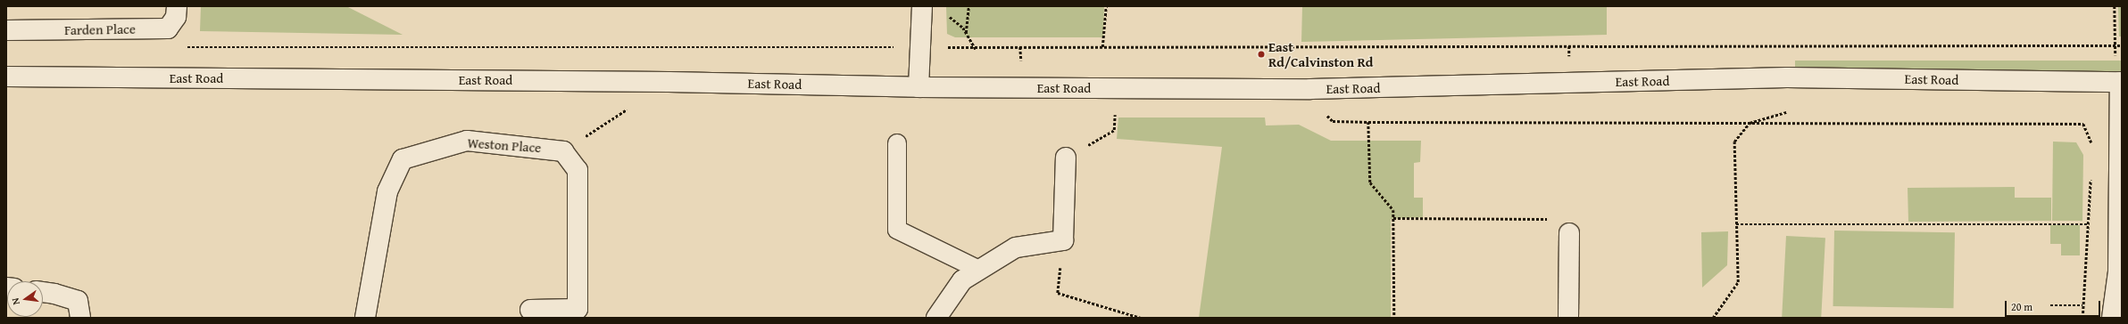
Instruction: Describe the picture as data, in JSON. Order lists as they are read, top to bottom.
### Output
{
  "streets": {
    "street": ["Farden Place", "East Road", "Weston Place"]
  },
  "places": ["East Rd/Calvinston Rd"],
  "scale_bar": "20 m",
  "north": "left"
}
